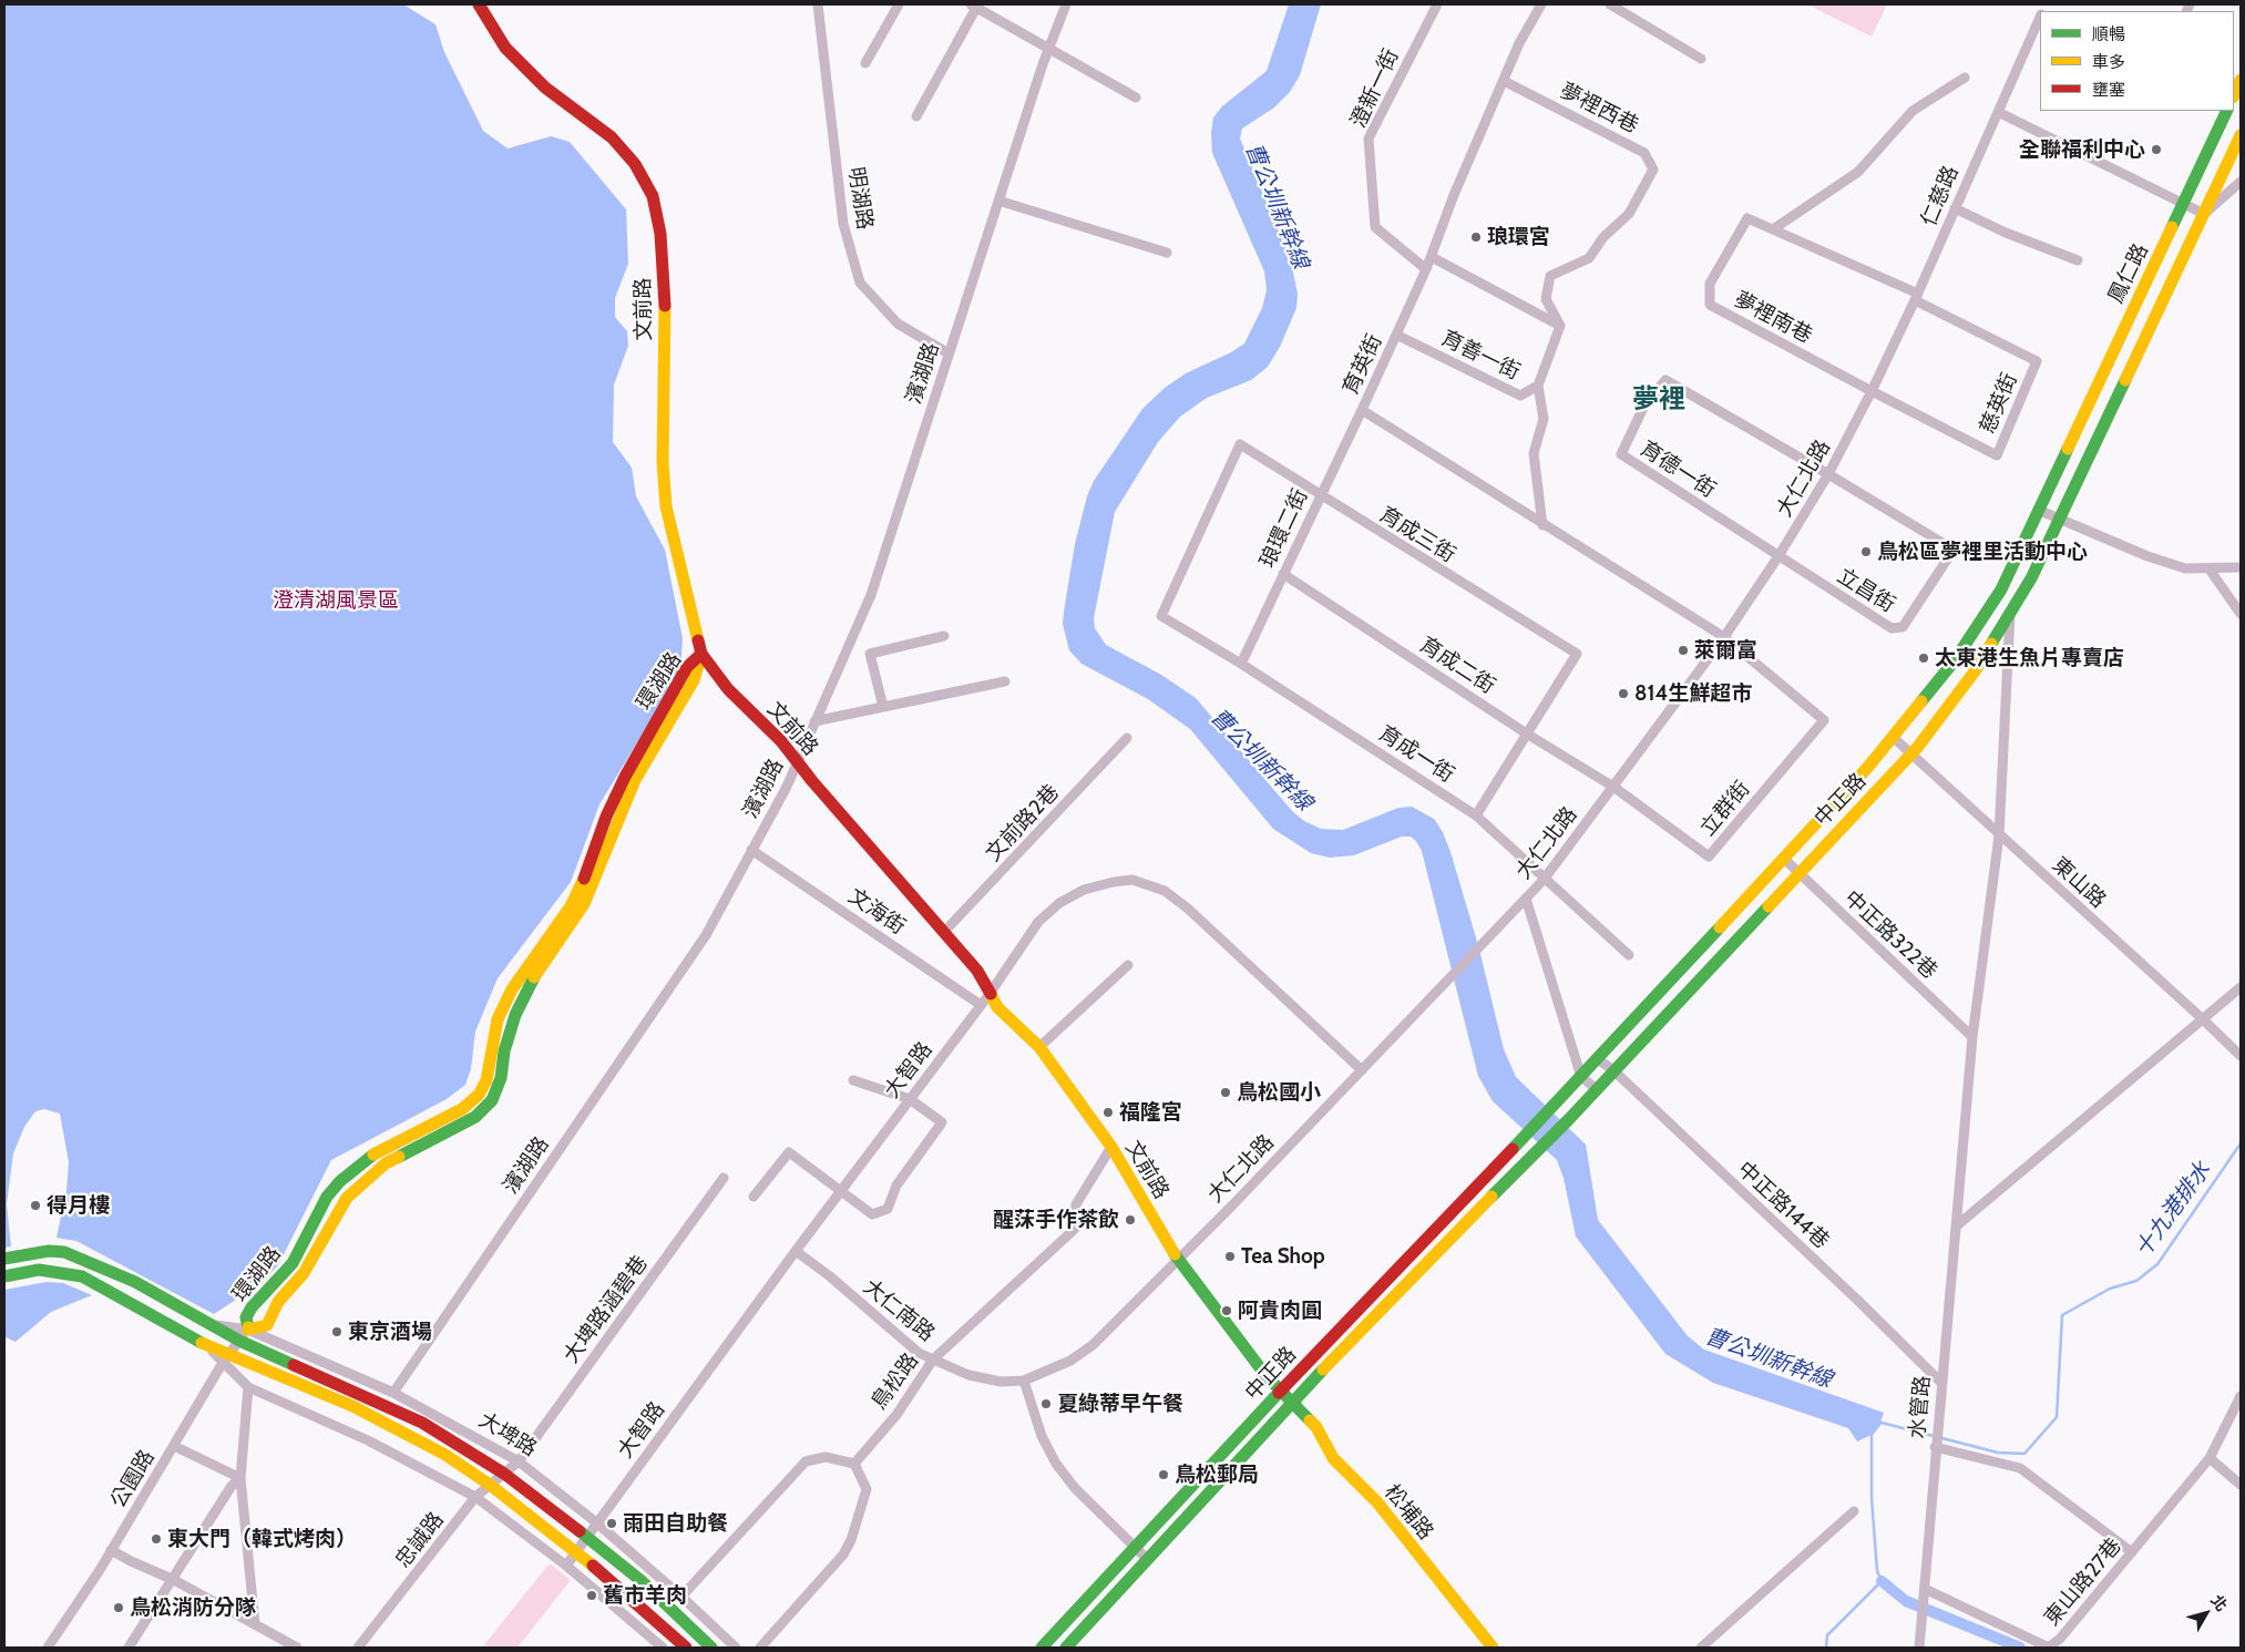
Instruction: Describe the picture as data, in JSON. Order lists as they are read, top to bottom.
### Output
{
  "streets": {
    "main road": [
      "鳳仁路",
      "文前路",
      "環湖路",
      "中正路",
      "大埤路",
      "松埔路"
    ],
    "street": [
      "澄新一街",
      "夢裡西巷",
      "仁慈路",
      "明湖路",
      "夢裡南巷",
      "育善一街",
      "育英街",
      "濱湖路",
      "慈英街",
      "育德一街",
      "大仁北路",
      "琅環二街",
      "育成三街",
      "立昌街",
      "育成二街",
      "育成一街",
      "立群街",
      "文前路2巷",
      "東山路",
      "文海街",
      "中正路322巷",
      "大智路",
      "中正路144巷",
      "大埤路涵碧巷",
      "大仁南路",
      "鳥松路",
      "水管路",
      "公園路",
      "忠誠路",
      "東山路27巷"
    ]
  },
  "crossings": [
    ["澄新一街", "育英街"],
    ["夢裡西巷", "育善一街"],
    ["夢裡西巷", "育英街"],
    ["仁慈路", "夢裡南巷"],
    ["仁慈路", "慈英街"],
    ["仁慈路", "大仁北路"],
    ["明湖路", "濱湖路"],
    ["鳳仁路", "中正路"],
    ["文前路", "濱湖路"],
    ["文前路", "大仁北路"],
    ["文前路", "環湖路"],
    ["文前路", "中正路"],
    ["文前路", "文前路2巷"],
    ["文前路", "大智路"],
    ["文前路", "大仁南路"],
    ["文前路", "鳥松路"],
    ["文前路", "松埔路"],
    ["夢裡南巷", "慈英街"],
    ["夢裡南巷", "大仁北路"],
    ["育善一街", "育英街"],
    ["育英街", "大仁北路"],
    ["育英街", "琅環二街"],
    ["育英街", "立群街"],
    ["濱湖路", "文海街"],
    ["濱湖路", "大埤路"],
    ["慈英街", "大仁北路"],
    ["育德一街", "大仁北路"],
    ["育德一街", "立昌街"],
    ["大仁北路", "立昌街"],
    ["大仁北路", "育成二街"],
    ["大仁北路", "育成一街"],
    ["大仁北路", "立群街"],
    ["大仁北路", "大智路"],
    ["大仁北路", "大仁南路"],
    ["琅環二街", "育成三街"],
    ["琅環二街", "育成二街"],
    ["琅環二街", "育成一街"],
    ["育成三街", "育成二街"],
    ["育成三街", "育成一街"],
    ["育成二街", "立群街"],
    ["環湖路", "大埤路"],
    ["環湖路", "公園路"],
    ["中正路", "東山路"],
    ["中正路", "中正路322巷"],
    ["中正路", "中正路144巷"],
    ["中正路", "松埔路"],
    ["東山路", "水管路"],
    ["文海街", "大智路"],
    ["中正路322巷", "水管路"],
    ["大智路", "大仁南路"],
    ["大智路", "大埤路"],
    ["中正路144巷", "水管路"],
    ["大埤路涵碧巷", "大埤路"],
    ["大埤路涵碧巷", "忠誠路"],
    ["大仁南路", "鳥松路"],
    ["水管路", "東山路27巷"],
    ["大埤路", "公園路"],
    ["大埤路", "忠誠路"]
  ],
  "districts": ["夢裡"],
  "water": ["曹公圳新幹線", "十九港排水"],
  "parks": ["澄清湖風景區"],
  "places": [
    "全聯福利中心",
    "琅環宮",
    "鳥松區夢裡里活動中心",
    "萊爾富",
    "太東港生魚片專賣店",
    "814生鮮超市",
    "鳥松國小",
    "福隆宮",
    "得月樓",
    "醒莯手作茶飲",
    "Tea Shop",
    "阿貴肉圓",
    "東京酒場",
    "夏綠蒂早午餐",
    "鳥松郵局",
    "雨田自助餐",
    "東大門（韓式烤肉）",
    "舊市羊肉",
    "鳥松消防分隊"
  ],
  "legend": ["順暢", "車多", "壅塞"],
  "north": "top right"
}
